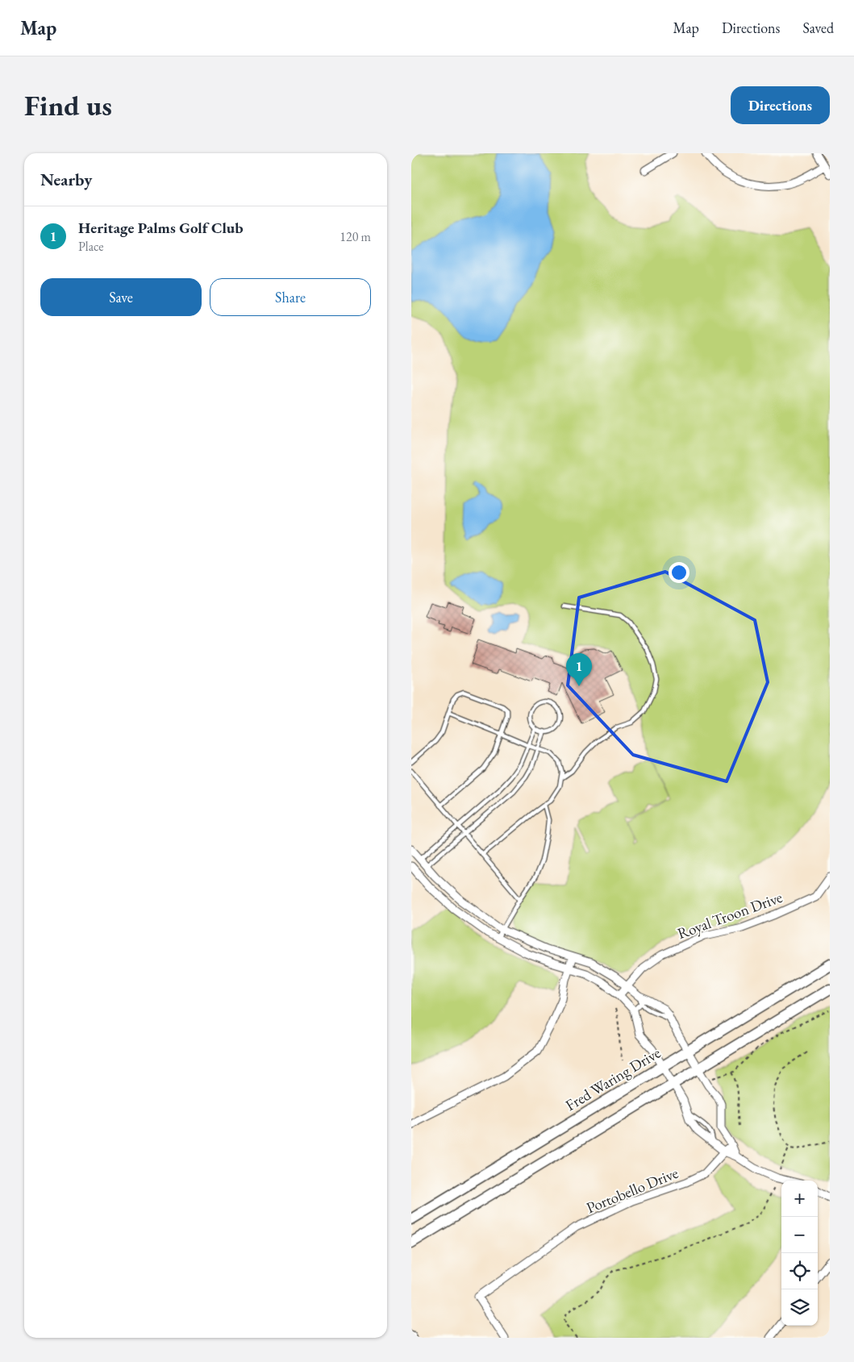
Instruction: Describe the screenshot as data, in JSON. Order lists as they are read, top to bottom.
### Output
{
  "streets": {
    "main road": ["Fred Waring Drive"],
    "street": ["Royal Troon Drive", "Portobello Drive"]
  },
  "page": {
    "header": "Map",
    "nav": ["Map", "Directions", "Saved"],
    "buttons": [
      "Directions",
      ["Save", "Share"]
    ],
    "title": "Find us",
    "heading": "Nearby",
    "list": [
      {
        "mark": "1",
        "name": "Heritage Palms Golf Club",
        "note": "Place",
        "value": "120 m"
      }
    ],
    "pins": "1",
    "map_buttons": ["+", "−"]
  }
}
